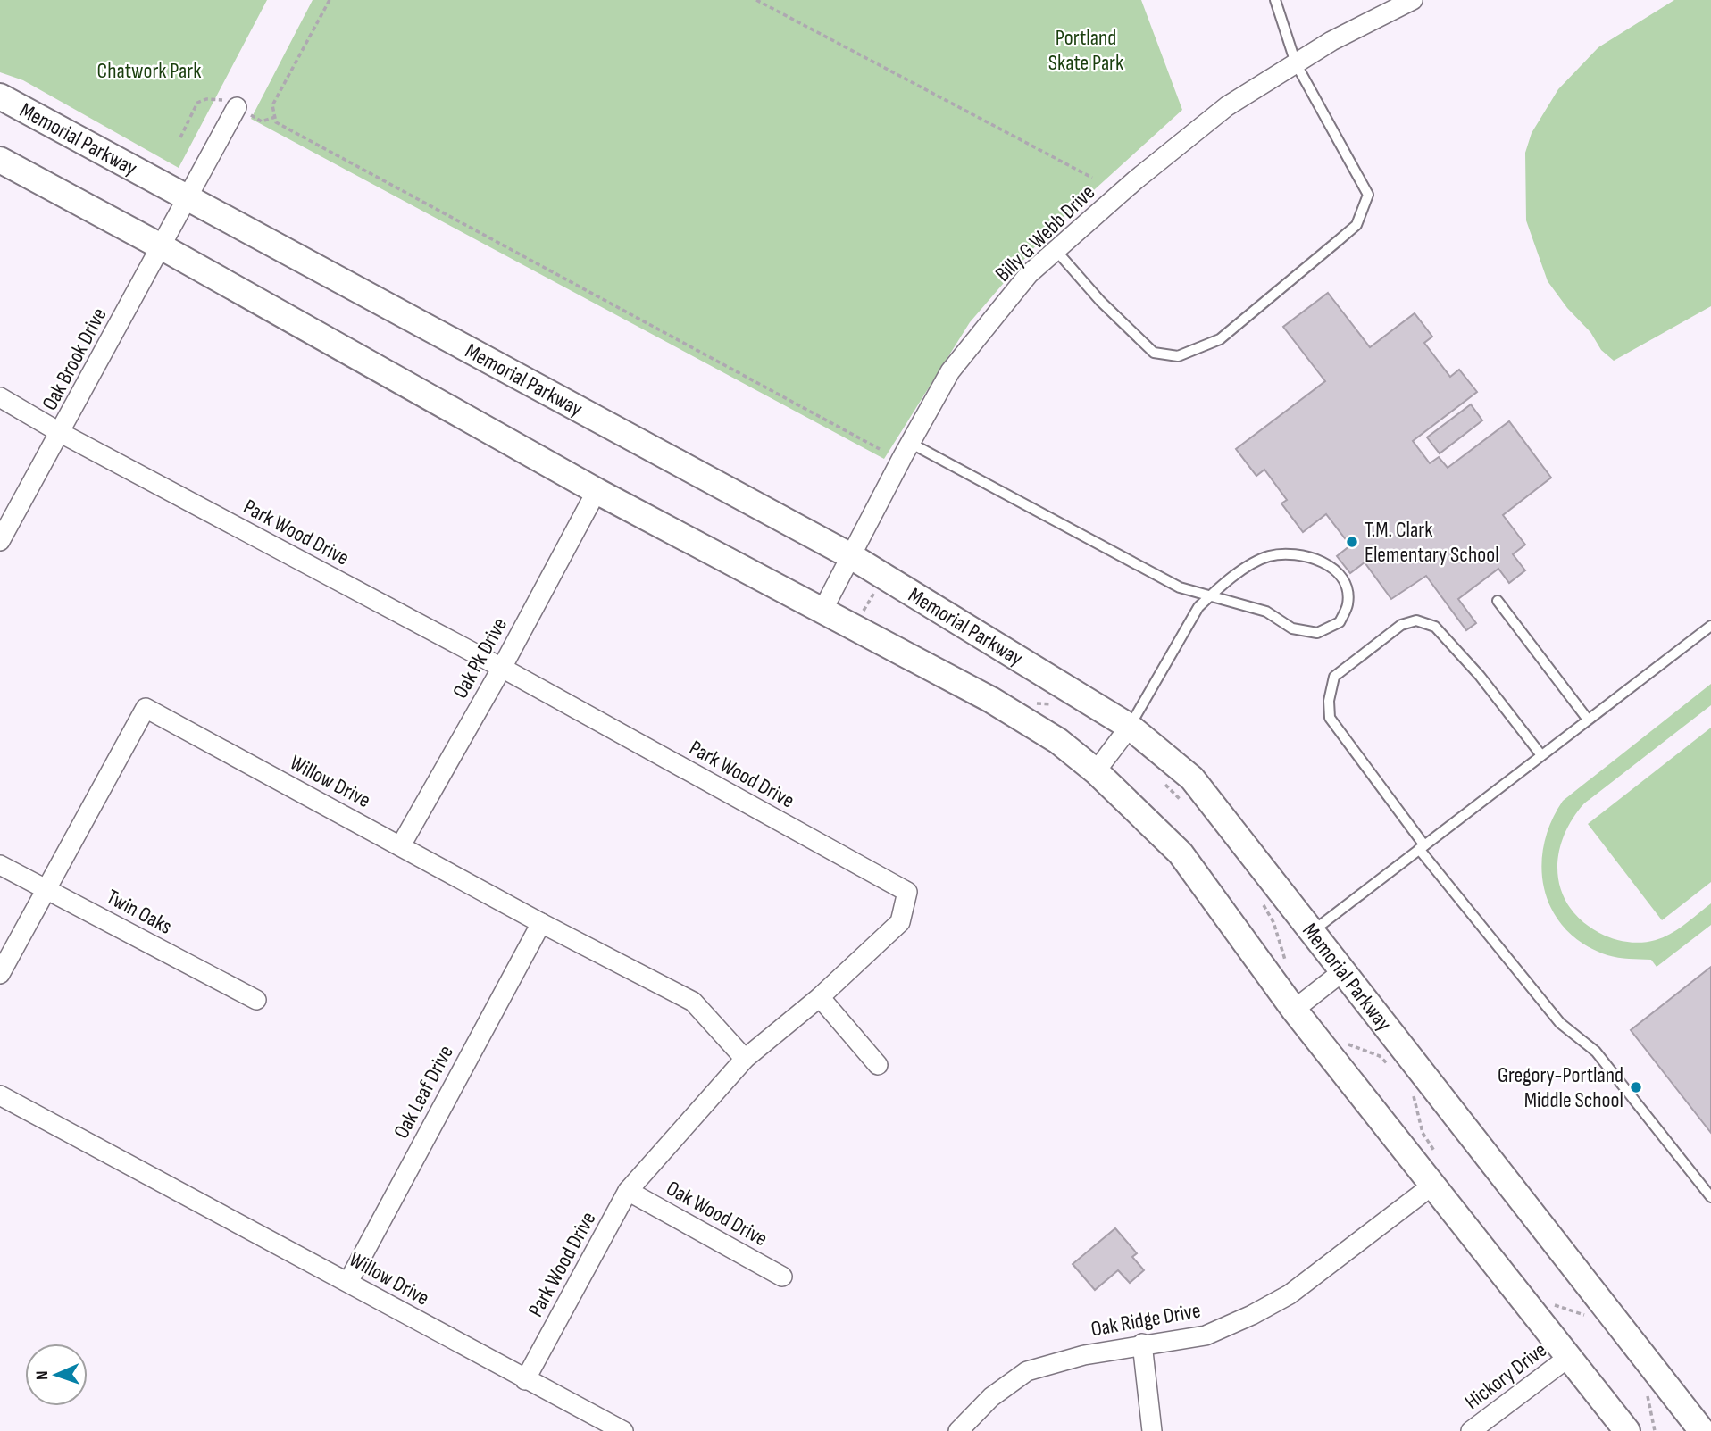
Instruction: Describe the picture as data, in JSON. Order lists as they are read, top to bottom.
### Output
{
  "streets": {
    "street": [
      "Memorial Parkway",
      "Billy G Webb Drive",
      "Oak Brook Drive",
      "Park Wood Drive",
      "Oak Pk Drive",
      "Willow Drive",
      "Twin Oaks",
      "Oak Leaf Drive",
      "Oak Wood Drive",
      "Oak Ridge Drive",
      "Hickory Drive"
    ]
  },
  "crossings": [
    ["Memorial Parkway", "Billy G Webb Drive"],
    ["Memorial Parkway", "Oak Brook Drive"],
    ["Oak Brook Drive", "Park Wood Drive"],
    ["Park Wood Drive", "Oak Pk Drive"],
    ["Park Wood Drive", "Willow Drive"],
    ["Park Wood Drive", "Oak Wood Drive"],
    ["Oak Pk Drive", "Willow Drive"],
    ["Willow Drive", "Twin Oaks"],
    ["Willow Drive", "Oak Leaf Drive"]
  ],
  "parks": ["Portland Skate Park", "Chatwork Park"],
  "places": ["T.M. Clark Elementary School", "Gregory-Portland Middle School"],
  "north": "left"
}
